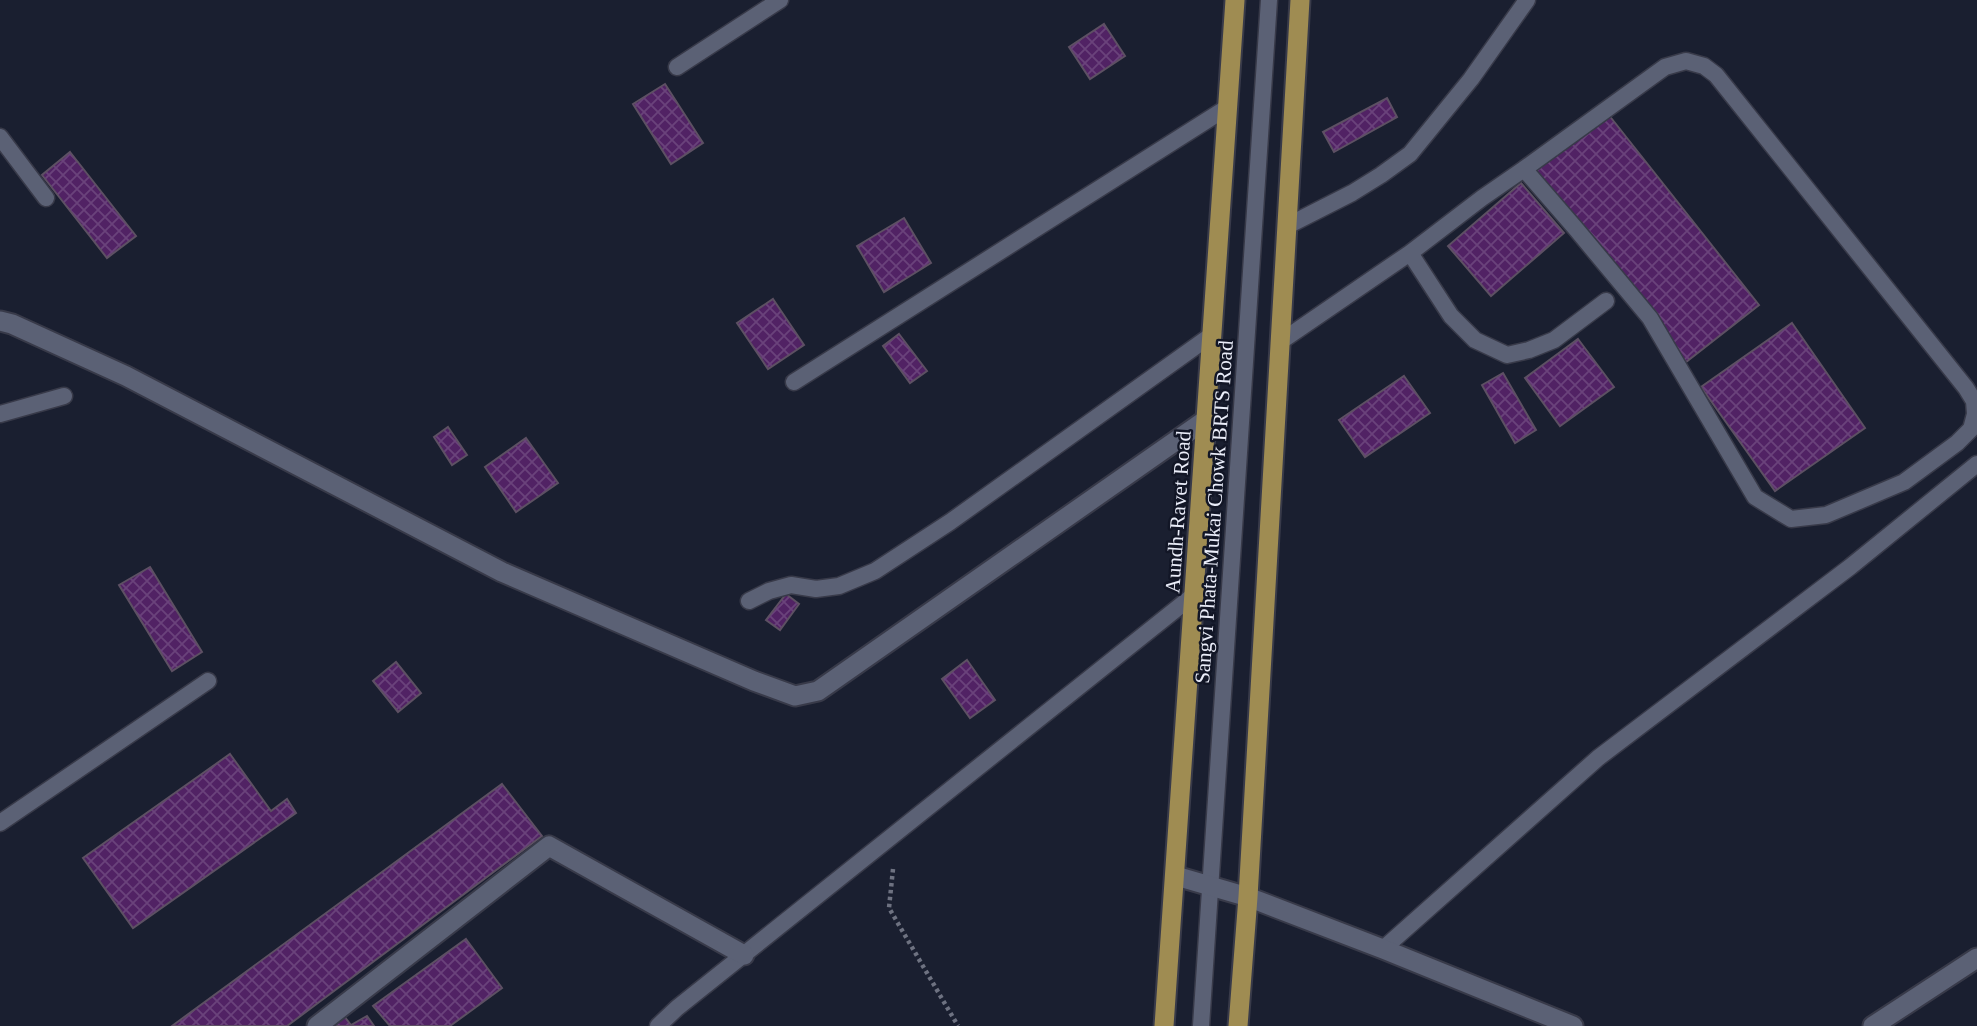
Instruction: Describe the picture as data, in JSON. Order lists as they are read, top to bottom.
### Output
{
  "streets": {
    "main road": ["Aundh-Ravet Road"],
    "lane": ["Sangvi Phata-Mukai Chowk BRTS Road"]
  }
}
